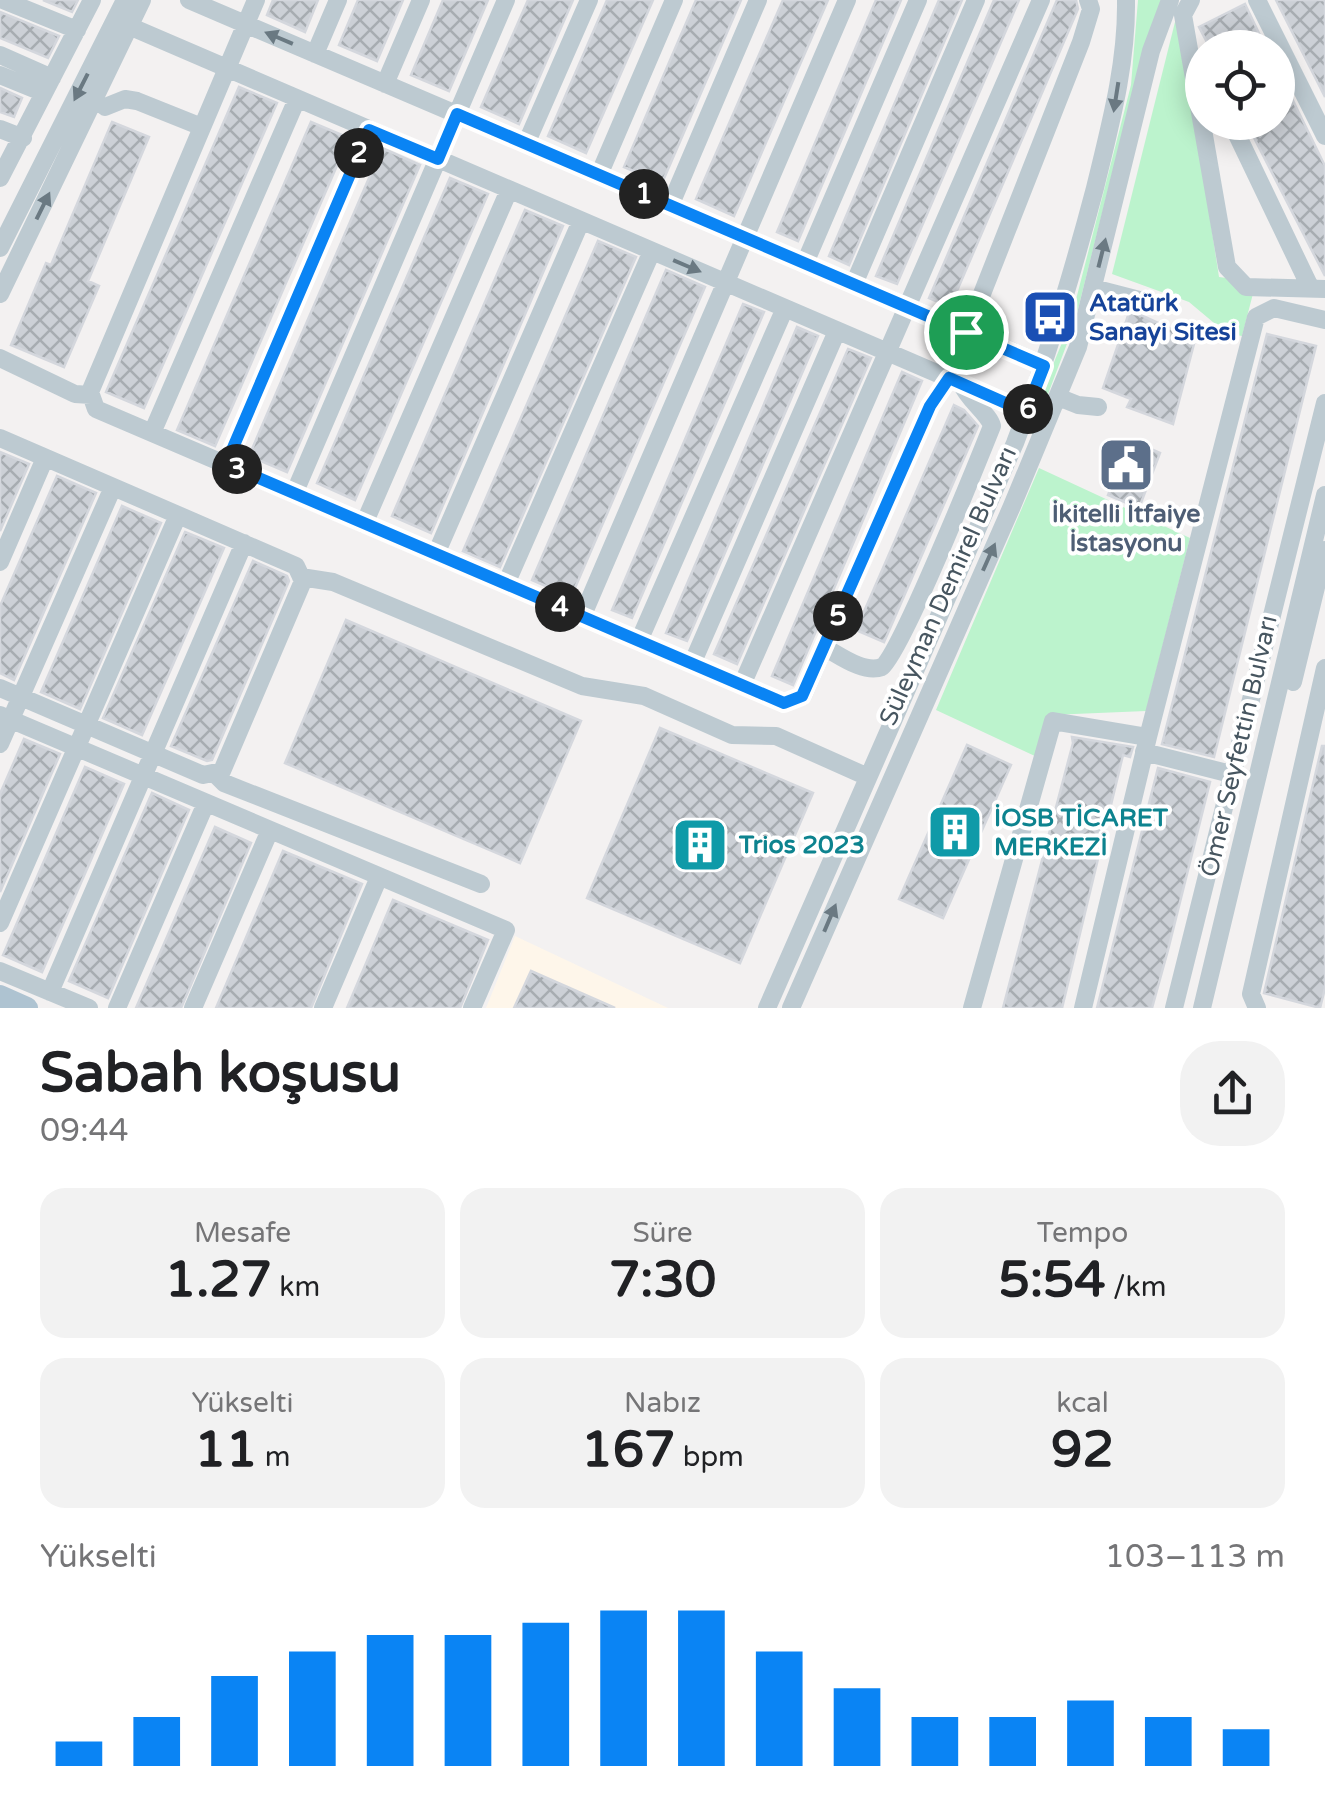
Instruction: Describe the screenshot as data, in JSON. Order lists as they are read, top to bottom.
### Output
{
  "streets": {
    "street": ["Süleyman Demirel Bulvarı", "Ömer Seyfettin Bulvarı"]
  },
  "places": {
    "bus stop": ["Atatürk Sanayi Sitesi"],
    "public building": ["İkitelli İtfaiye İstasyonu"],
    "building": ["İOSB TİCARET MERKEZİ", "Trios 2023"]
  },
  "page": {
    "pins": [
      "2",
      "1",
      "6",
      "3",
      "4",
      "5"
    ],
    "heading": ["Sabah koşusu", "09:44"],
    "stats": [
      ["Mesafe", "1.27 km"],
      ["Süre", "7:30"],
      ["Tempo", "5:54 /km"],
      ["Yükselti", "11 m"],
      ["Nabız", "167 bpm"],
      ["kcal", "92"]
    ],
    "chart": ["Yükselti", "103–113 m"]
  }
}
